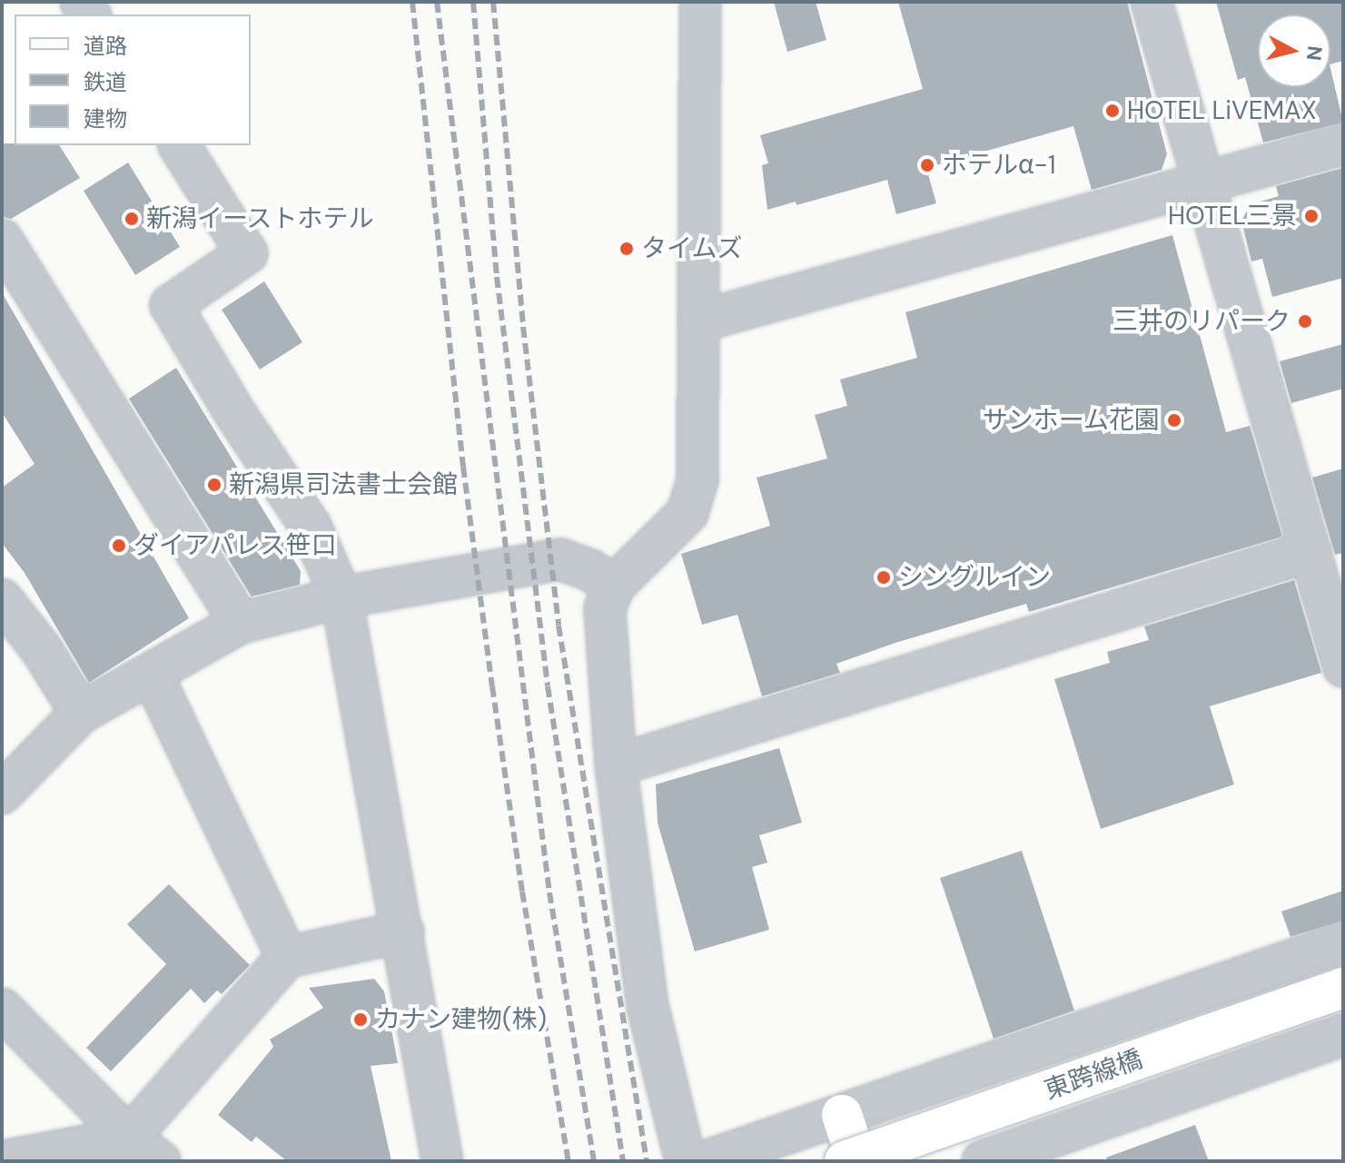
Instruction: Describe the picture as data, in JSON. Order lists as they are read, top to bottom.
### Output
{
  "streets": {
    "street": ["東跨線橋"]
  },
  "places": [
    "HOTEL LiVEMAX",
    "ホテルα-1",
    "HOTEL三景",
    "新潟イーストホテル",
    "タイムズ",
    "三井のリパーク",
    "サンホーム花園",
    "新潟県司法書士会館",
    "ダイアパレス笹口",
    "シングルイン",
    "カナン建物(株)"
  ],
  "legend": ["道路", "鉄道", "建物"],
  "north": "right"
}
